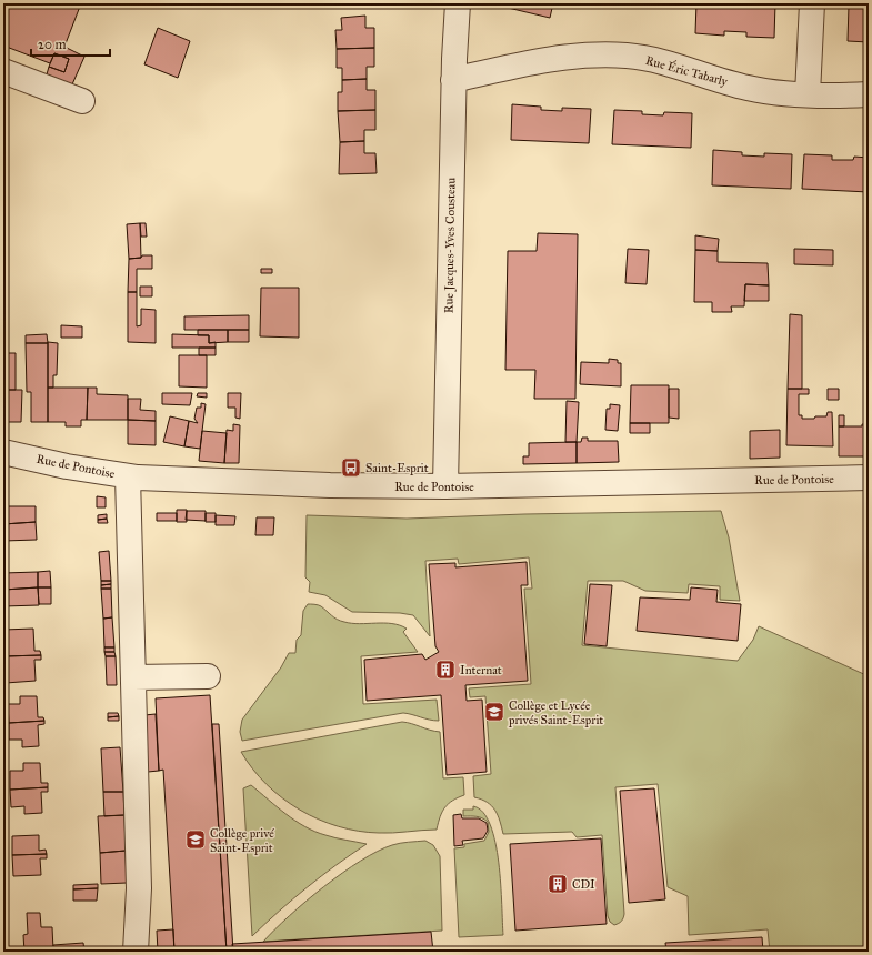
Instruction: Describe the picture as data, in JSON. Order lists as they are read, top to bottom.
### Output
{
  "streets": {
    "street": ["Rue Éric Tabarly", "Rue Jacques-Yves Cousteau", "Rue de Pontoise"]
  },
  "crossings": [
    ["Rue Éric Tabarly", "Rue Jacques-Yves Cousteau"],
    ["Rue Jacques-Yves Cousteau", "Rue de Pontoise"]
  ],
  "places": {
    "bus stop": ["Saint-Esprit"],
    "building": ["Internat", "CDI"],
    "school or university": ["Collège et Lycée privés Saint-Esprit", "Collège privé Saint-Esprit"]
  },
  "scale_bar": "20 m"
}
